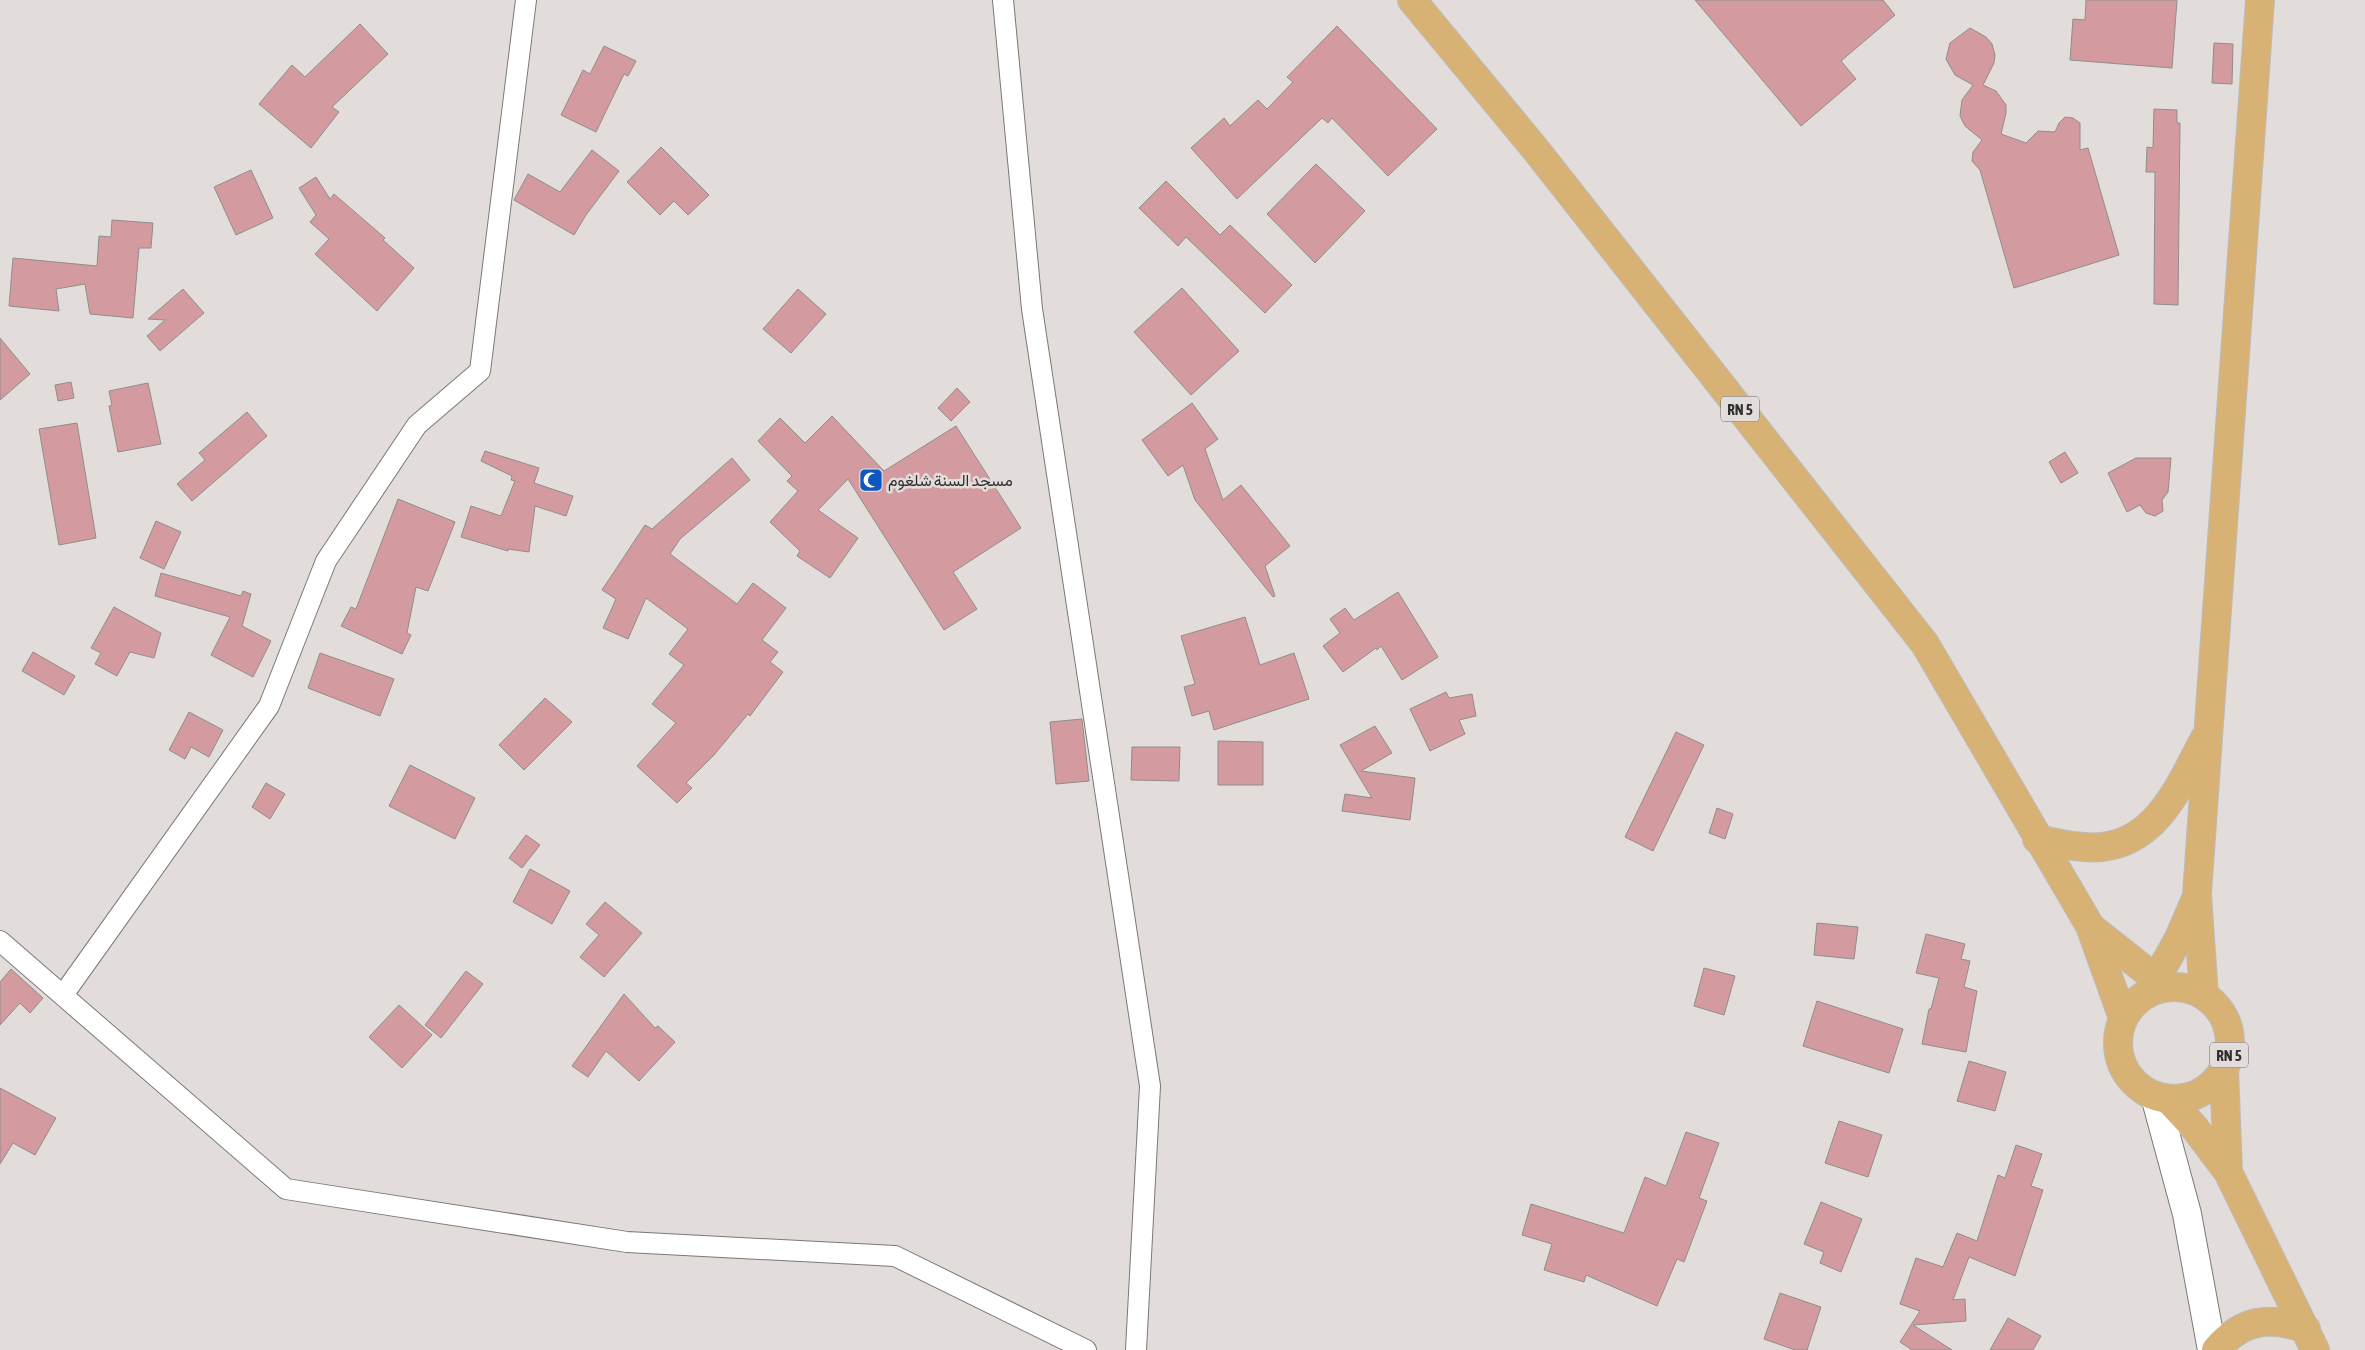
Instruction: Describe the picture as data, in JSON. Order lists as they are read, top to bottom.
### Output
{
  "streets": {
    "main road": ["RN 5"]
  },
  "places": {
    "mosque": ["مسجد السنة شلغوم"]
  }
}
